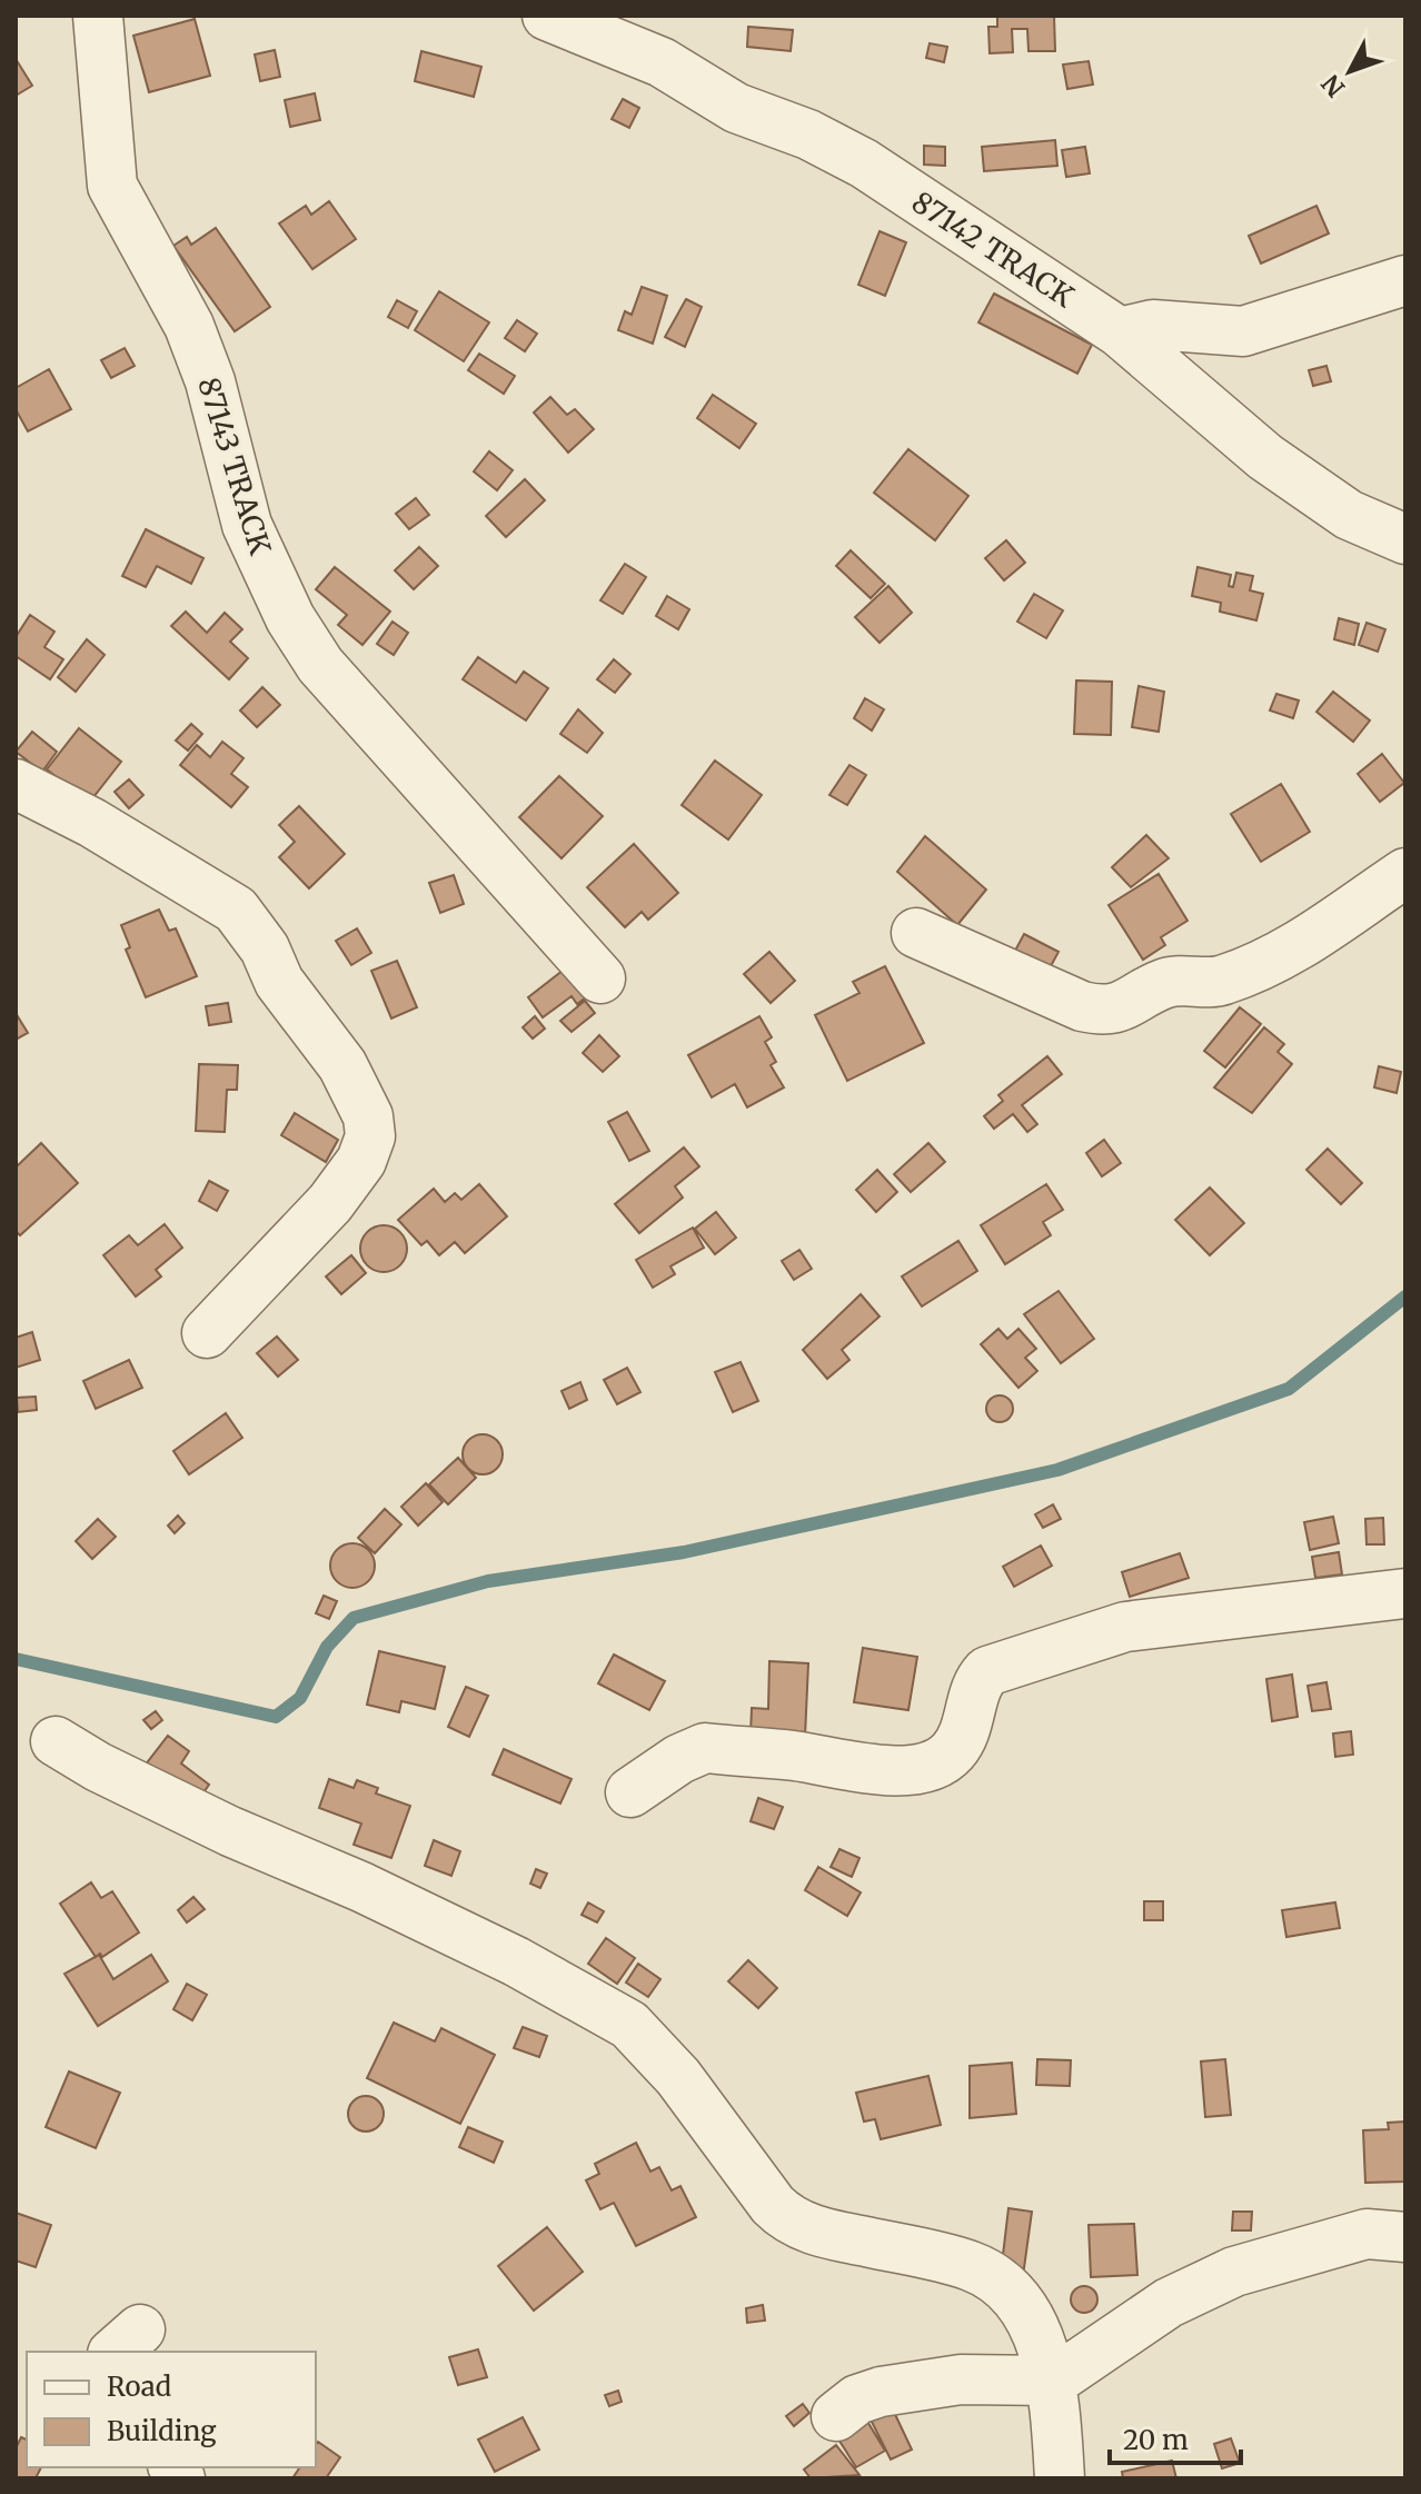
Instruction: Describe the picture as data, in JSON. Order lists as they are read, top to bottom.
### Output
{
  "streets": {
    "street": ["87142 TRACK", "87143 TRACK"]
  },
  "legend": ["Road", "Building"],
  "scale_bar": "20 m",
  "north": "bottom left"
}
